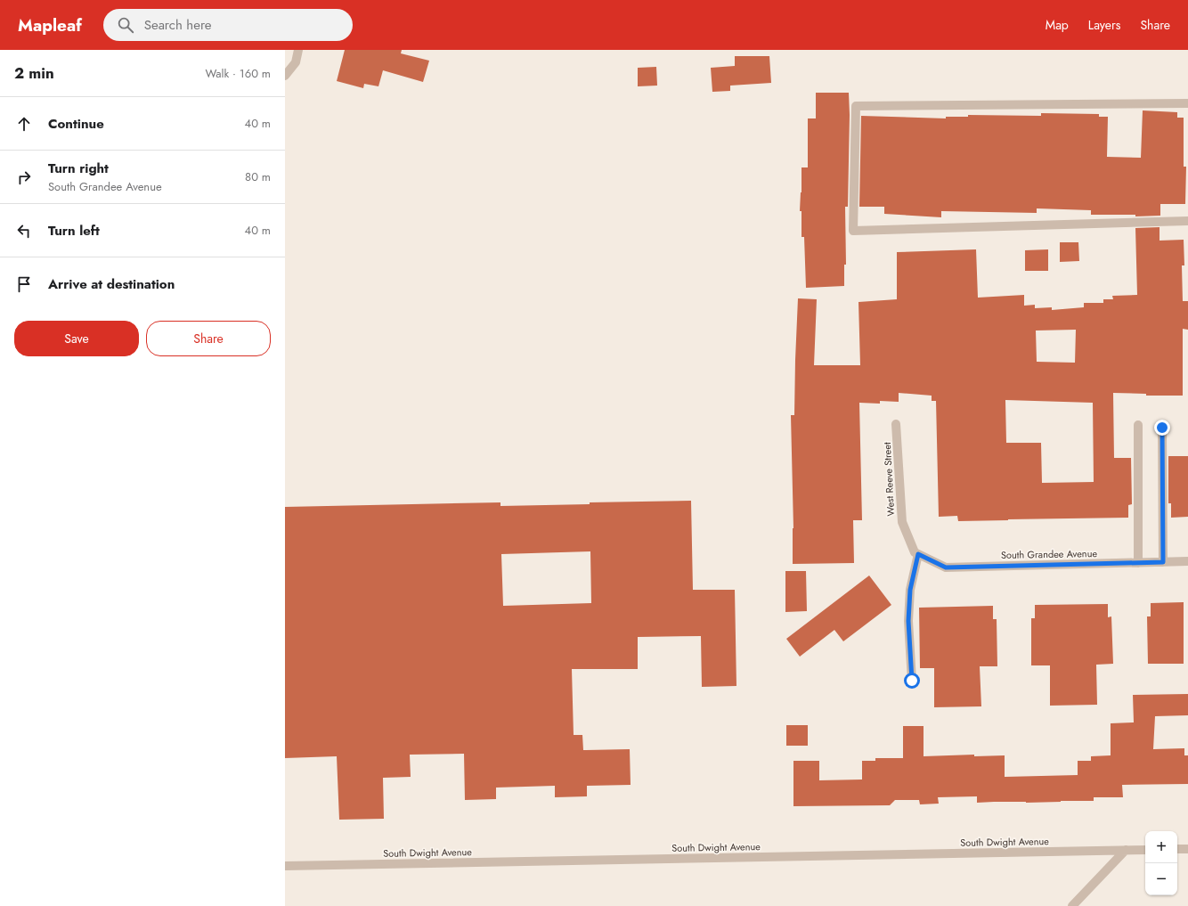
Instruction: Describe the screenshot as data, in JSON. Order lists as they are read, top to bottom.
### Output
{
  "streets": {
    "street": ["West Reeve Street", "South Grandee Avenue", "South Dwight Avenue"]
  },
  "crossings": [
    ["West Reeve Street", "South Grandee Avenue"]
  ],
  "page": {
    "header": "Mapleaf",
    "search": "Search here",
    "nav": ["Map", "Layers", "Share"],
    "heading": ["2 min", "Walk · 160 m"],
    "list": [
      ["Continue", "40 m"],
      ["Turn right", "South Grandee Avenue", "80 m"],
      ["Turn left", "40 m"],
      "Arrive at destination"
    ],
    "buttons": ["Save", "Share"],
    "map_buttons": ["+", "−"]
  }
}
